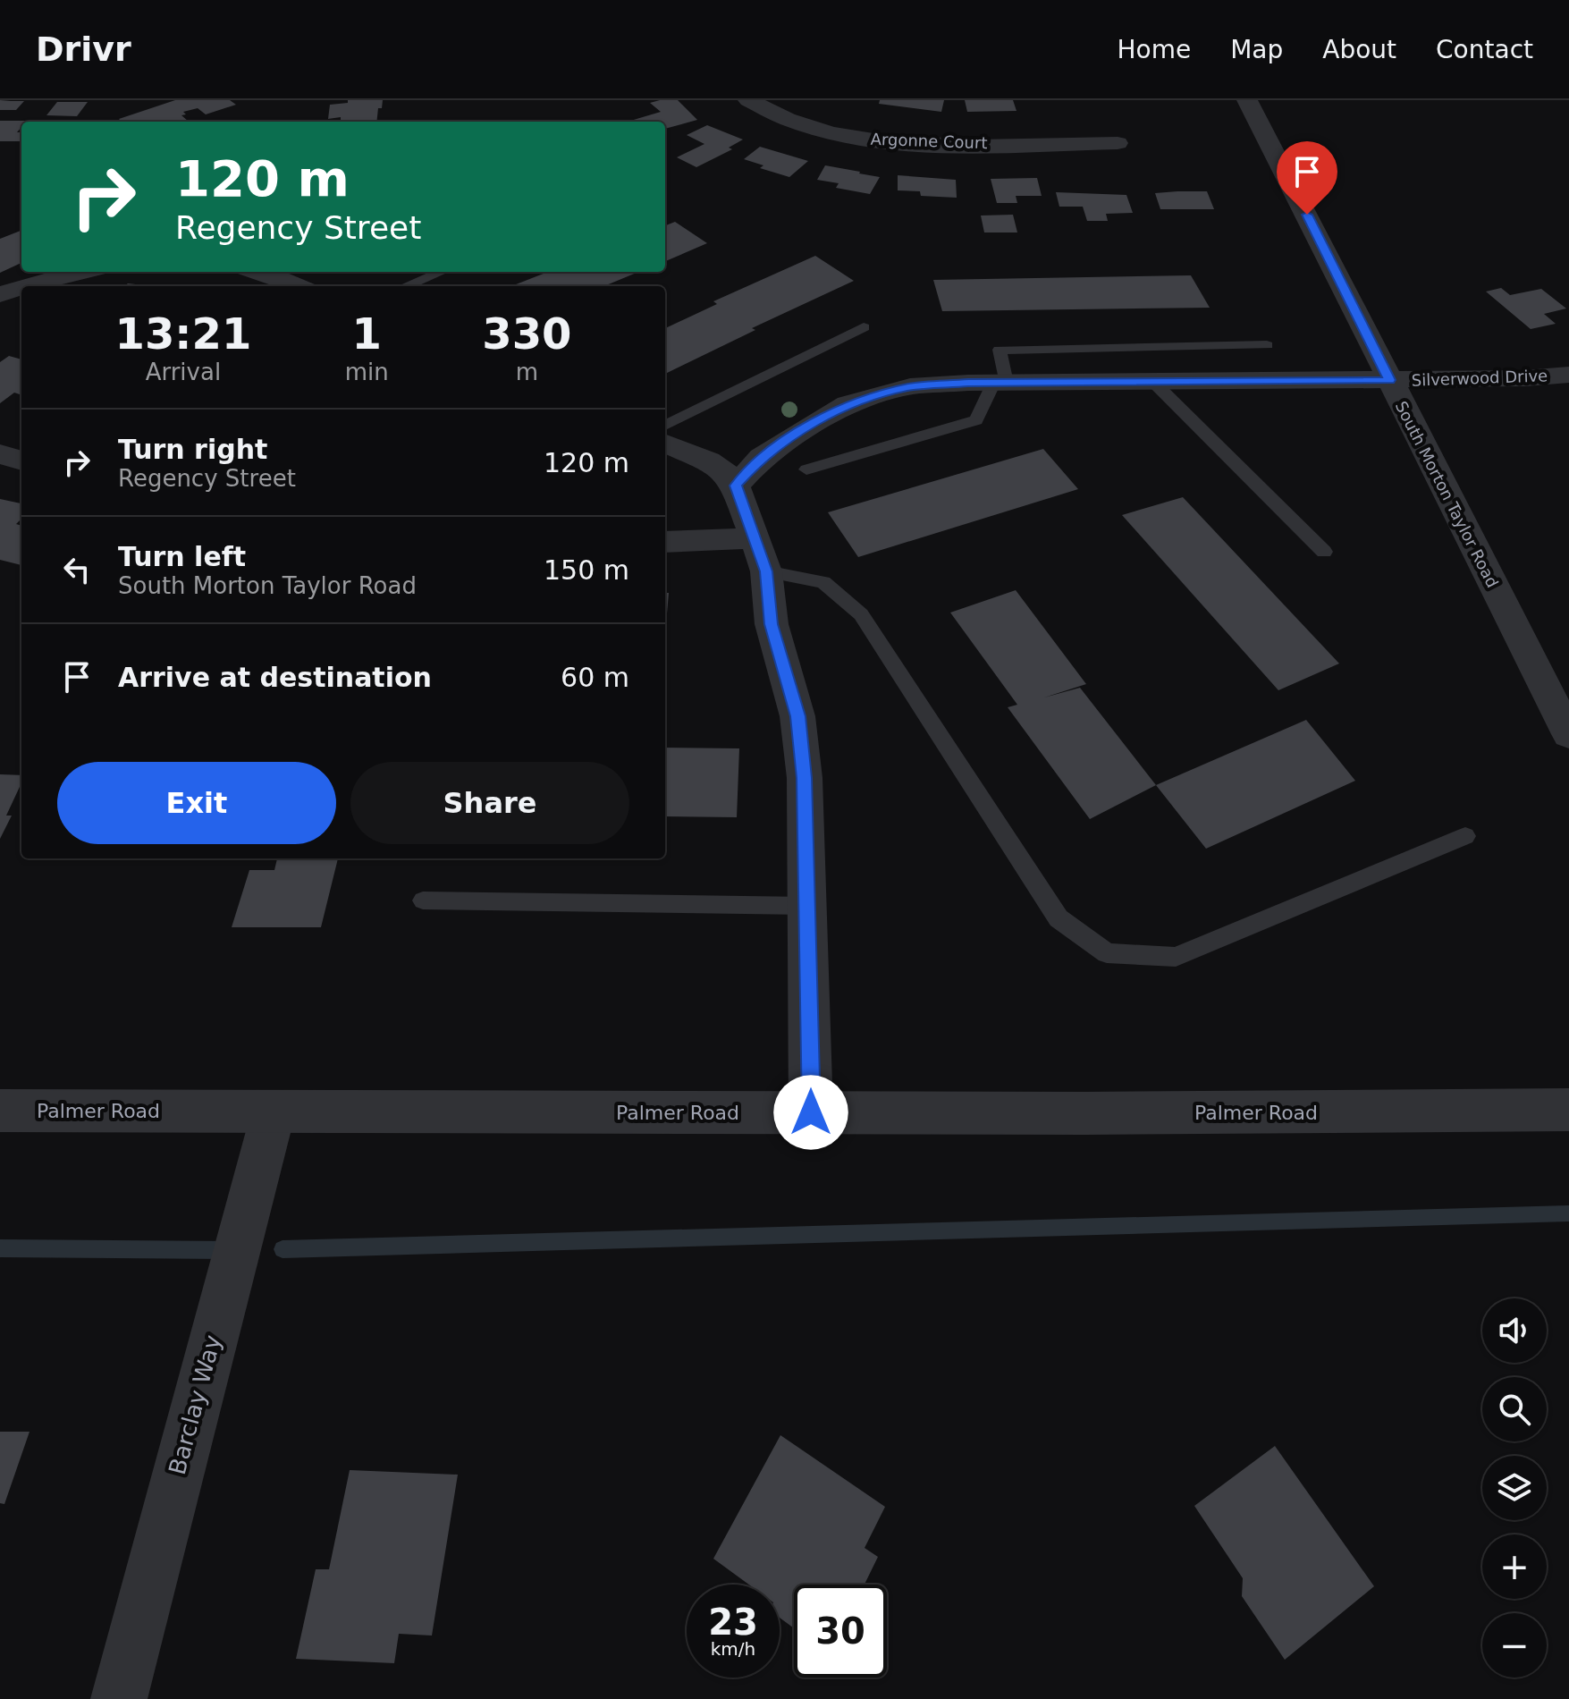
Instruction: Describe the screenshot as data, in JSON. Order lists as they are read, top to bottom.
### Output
{
  "streets": {
    "street": [
      "Argonne Court",
      "Silverwood Drive",
      "South Morton Taylor Road",
      "Palmer Road",
      "Barclay Way"
    ]
  },
  "crossings": [
    ["Silverwood Drive", "South Morton Taylor Road"],
    ["Palmer Road", "Barclay Way"]
  ],
  "page": {
    "header": "Drivr",
    "nav": [
      "Home",
      "Map",
      "About",
      "Contact"
    ],
    "turn": ["120 m", "Regency Street"],
    "eta": [
      "13:21",
      "Arrival",
      "1",
      "min",
      "330",
      "m"
    ],
    "list": [
      {
        "name": "Turn right",
        "note": "Regency Street",
        "value": "120 m"
      },
      {
        "name": "Turn left",
        "note": "South Morton Taylor Road",
        "value": "150 m"
      },
      {
        "name": "Arrive at destination",
        "value": "60 m"
      }
    ],
    "buttons": ["Exit", "Share"],
    "map_buttons": ["+", "−"],
    "speed": "23 km/h",
    "limit": "30"
  }
}
